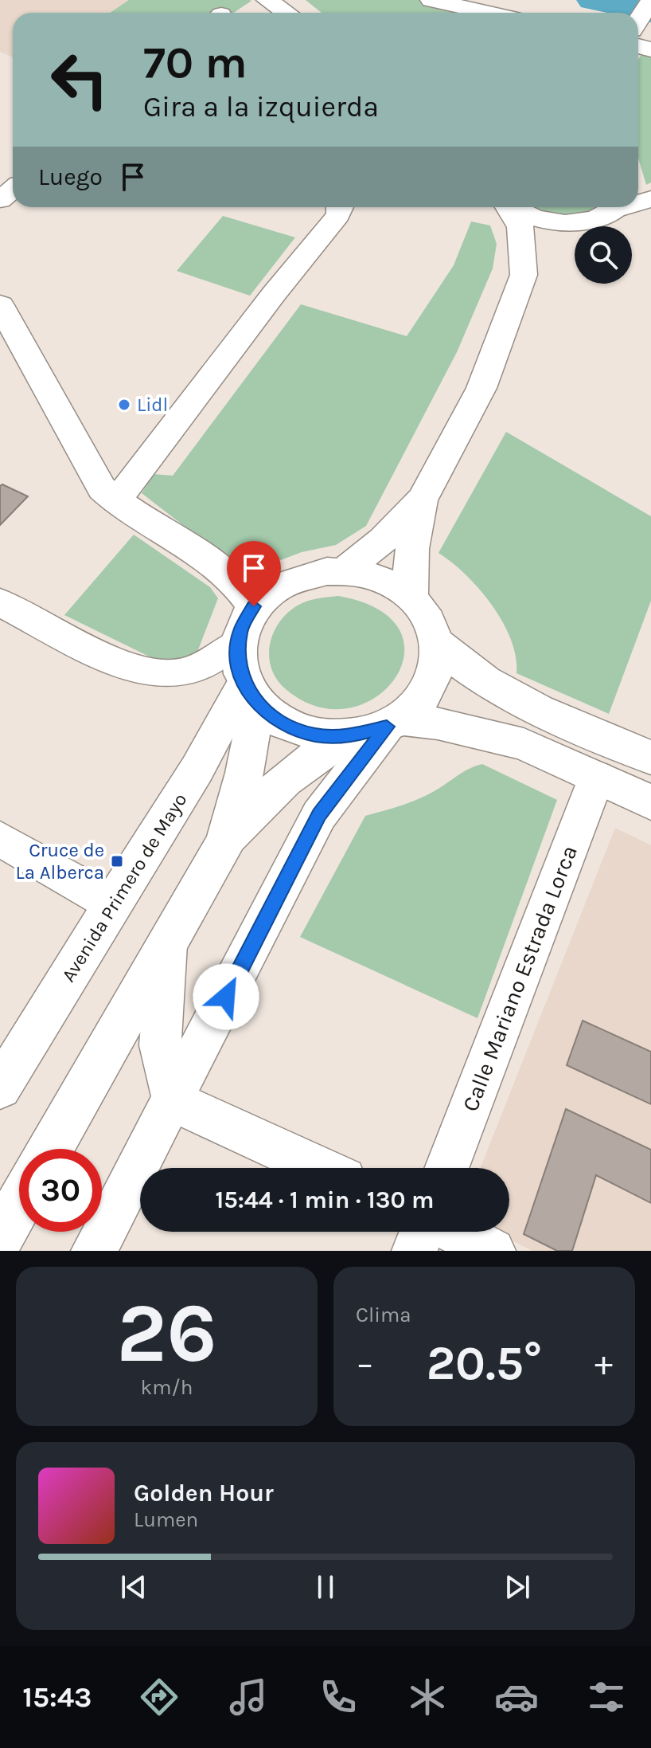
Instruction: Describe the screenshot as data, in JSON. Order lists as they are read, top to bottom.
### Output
{
  "streets": {
    "street": ["Avenida Primero de Mayo", "Calle Mariano Estrada Lorca"]
  },
  "places": {
    "other": ["Lidl"],
    "transit": ["Cruce de La Alberca"]
  },
  "page": {
    "turn": ["70 m", "Gira a la izquierda"],
    "then": "Luego",
    "limit": "30",
    "trip": "15:44 · 1 min · 130 m",
    "tile": [
      ["26", "km/h"],
      "Clima"
    ],
    "heat": ["−", "20.5°", "+"],
    "song": ["Golden Hour", "Lumen"],
    "tabs": "15:43"
  }
}
